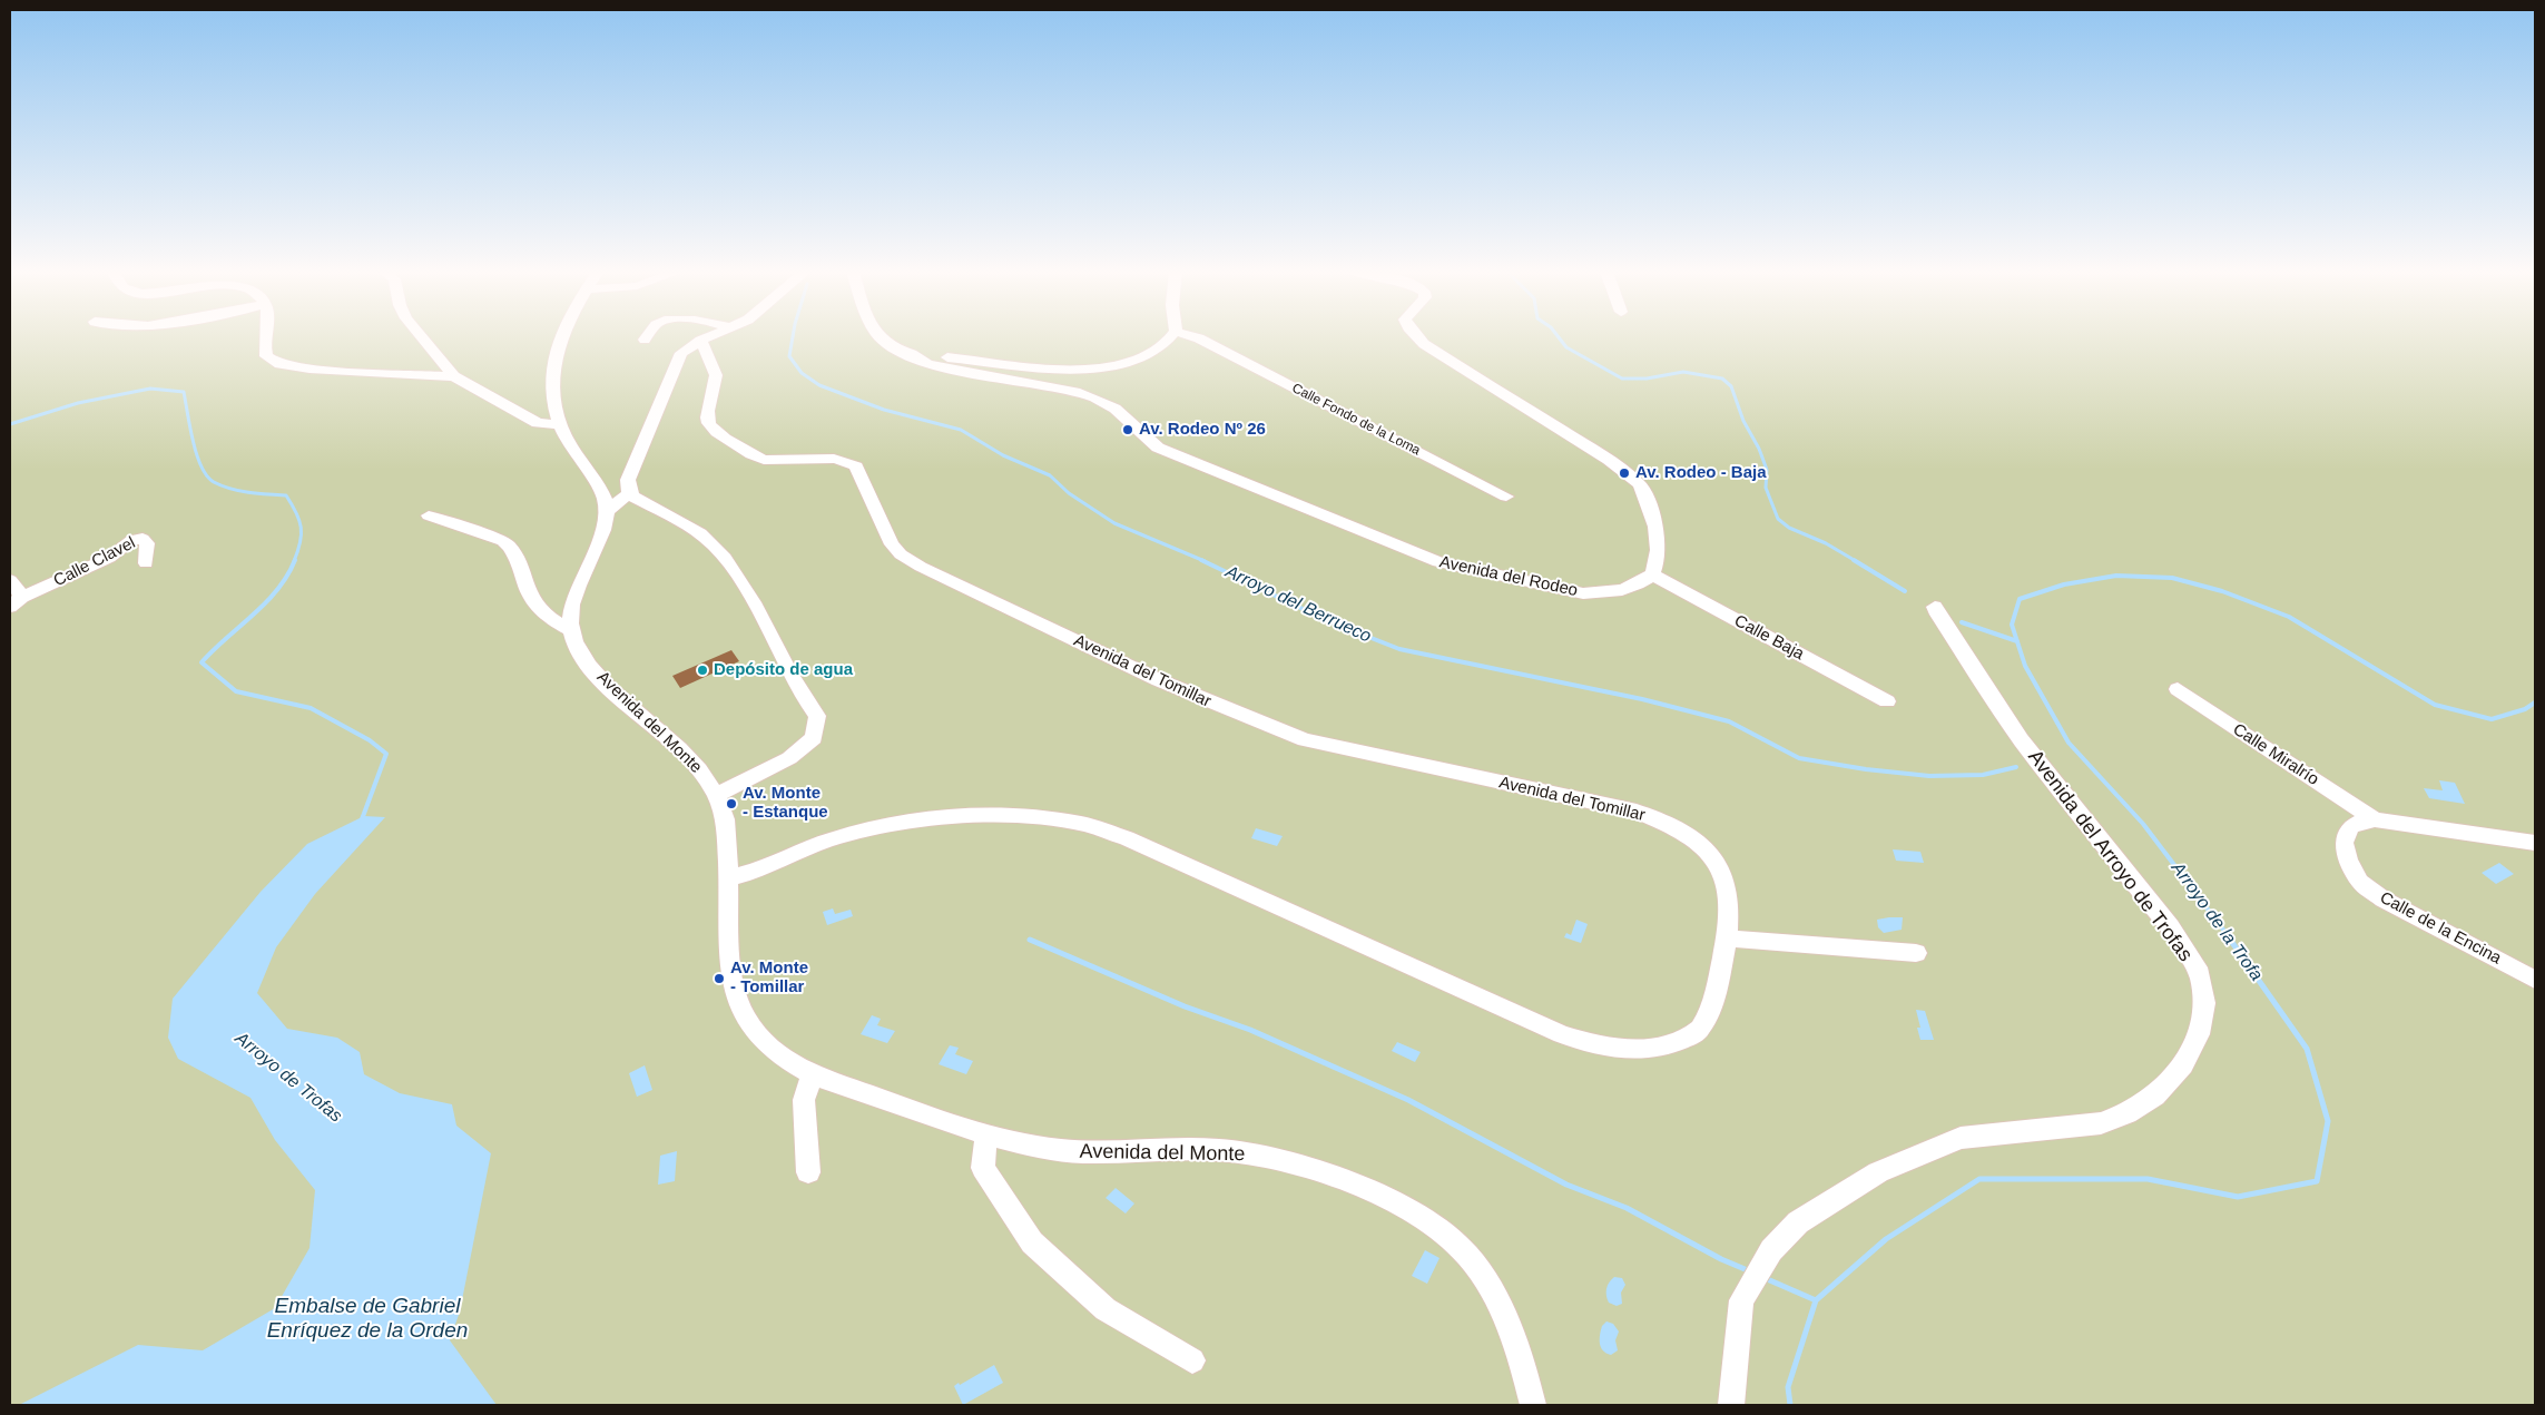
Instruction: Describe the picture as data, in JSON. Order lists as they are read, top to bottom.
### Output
{
  "streets": {
    "street": [
      "Calle Fondo de la Loma",
      "Calle Clavel",
      "Avenida del Rodeo",
      "Calle Baja",
      "Avenida del Tomillar",
      "Avenida del Monte",
      "Calle Miralrío",
      "Avenida del Arroyo de Trofas",
      "Calle de la Encina"
    ]
  },
  "crossings": [
    ["Avenida del Rodeo", "Calle Baja"],
    ["Avenida del Tomillar", "Avenida del Monte"],
    ["Calle Miralrío", "Calle de la Encina"]
  ],
  "water": [
    "Arroyo del Berrueco",
    "Arroyo de la Trofa",
    "Arroyo de Trofas",
    "Embalse de Gabriel Enríquez de la Orden"
  ],
  "places": [
    "Av. Rodeo Nº 26",
    "Av. Rodeo - Baja",
    "Depósito de agua",
    "Av. Monte - Estanque",
    "Av. Monte - Tomillar"
  ]
}
